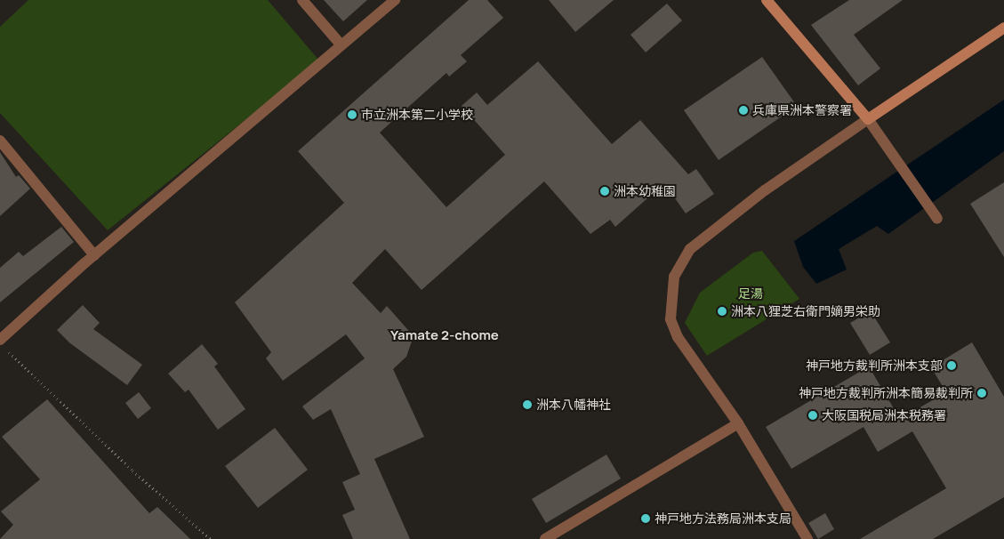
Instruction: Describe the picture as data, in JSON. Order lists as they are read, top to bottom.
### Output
{
  "districts": ["Yamate 2-chome"],
  "parks": ["足湯"],
  "places": [
    "兵庫県洲本警察署",
    "市立洲本第二小学校",
    "洲本幼稚園",
    "洲本八狸芝右衛門嫡男栄助",
    "神戸地方裁判所洲本支部",
    "神戸地方裁判所洲本簡易裁判所",
    "洲本八幡神社",
    "大阪国税局洲本税務署",
    "神戸地方法務局洲本支局"
  ]
}
